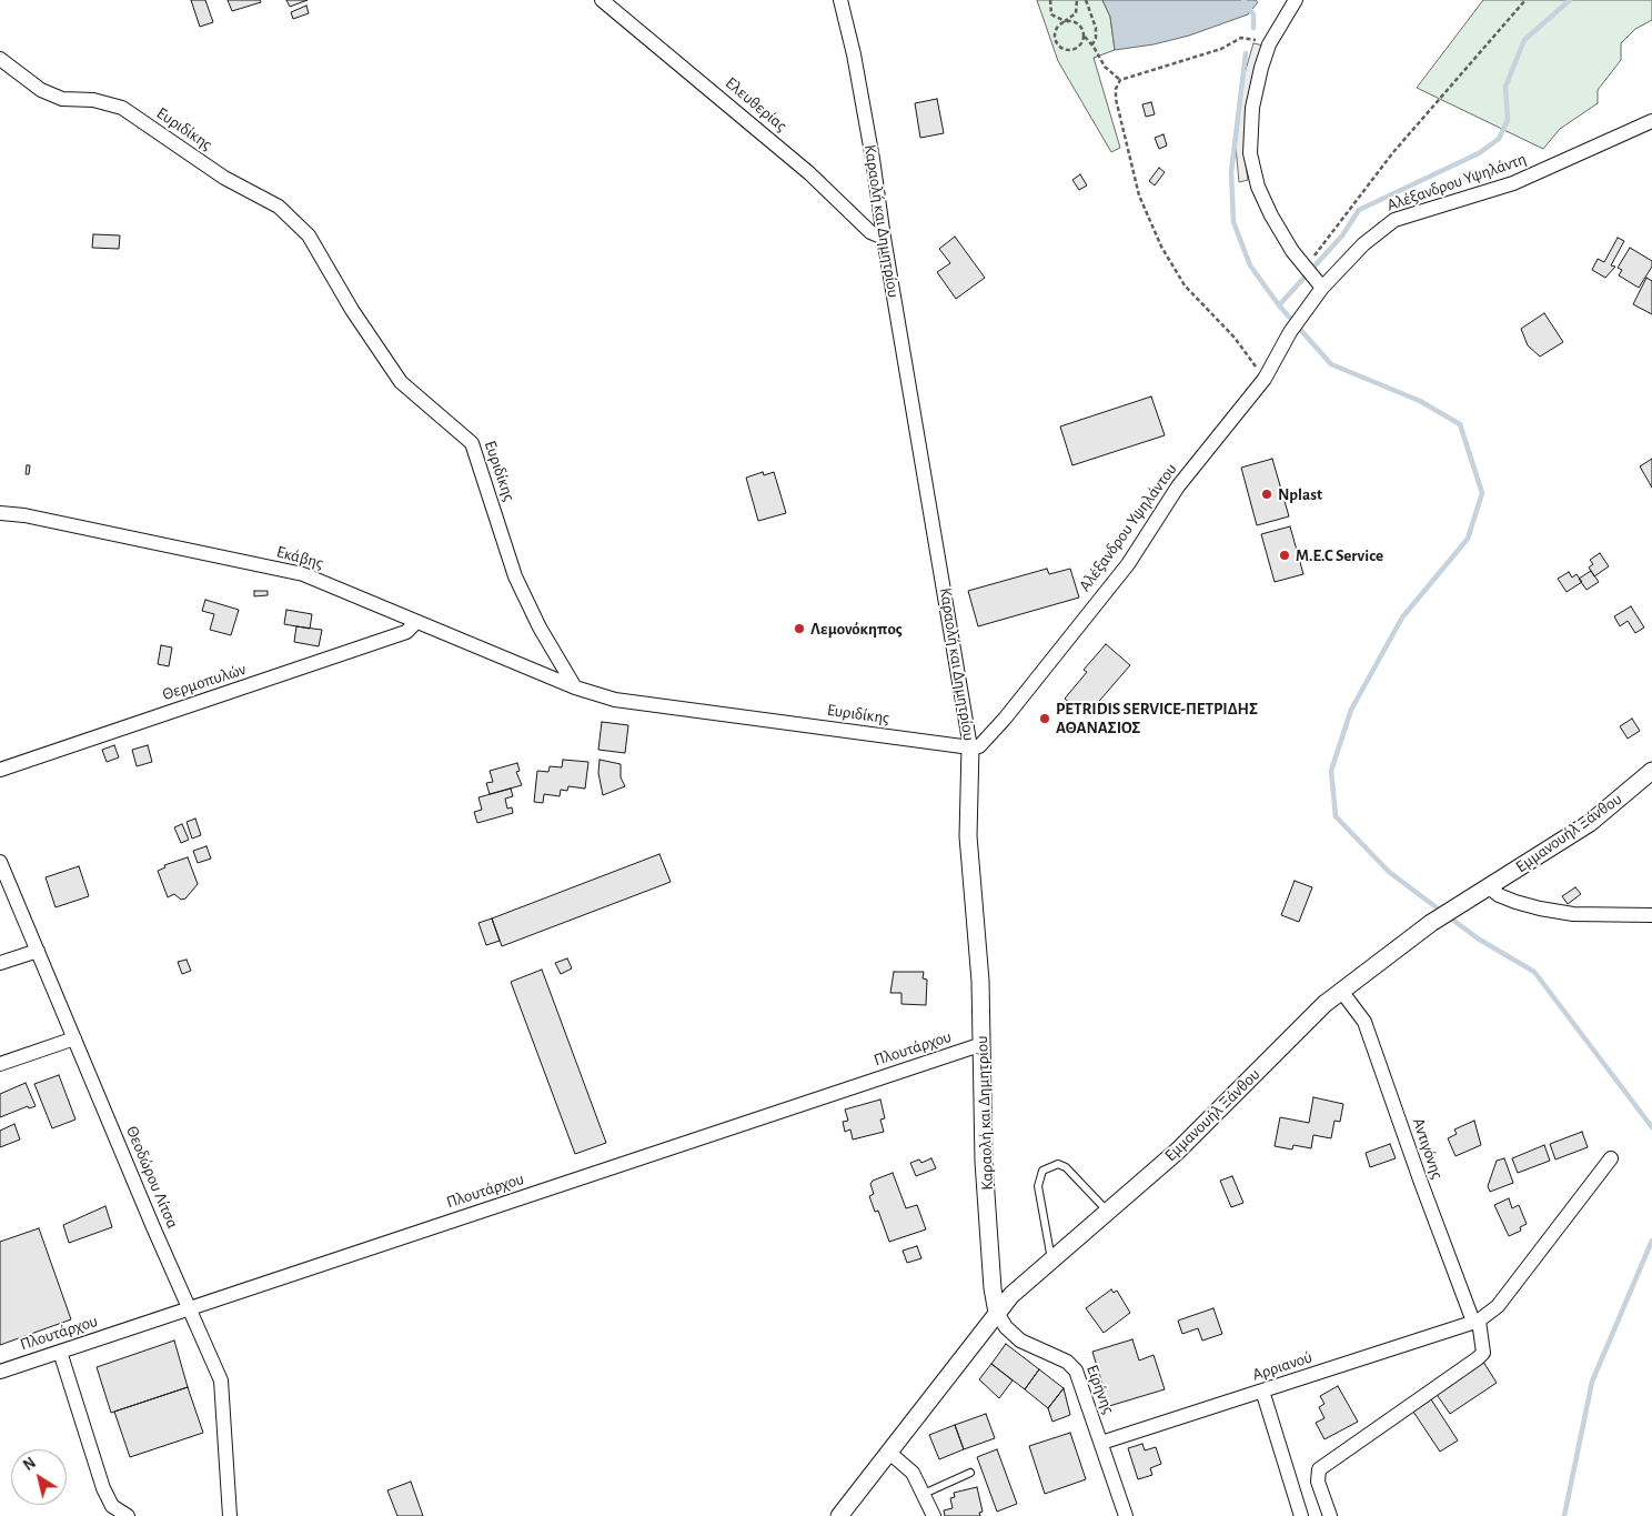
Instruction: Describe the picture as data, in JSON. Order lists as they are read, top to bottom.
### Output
{
  "streets": {
    "street": [
      "Ελευθερίας",
      "Ευριδίκης",
      "Αλέξανδρου Υψηλάντη",
      "Καραολή και Δημητρίου",
      "Αλέξανδρου Υψηλάντου",
      "Εκάβης",
      "Θερμοπυλών",
      "Εμμανουήλ Ξάνθου",
      "Πλουτάρχου",
      "Αντιγόνης",
      "Θεοδώρου Λίτσα",
      "Αρριανού",
      "Ειρήνης"
    ]
  },
  "crossings": [
    ["Ελευθερίας", "Καραολή και Δημητρίου"],
    ["Ευριδίκης", "Καραολή και Δημητρίου"],
    ["Ευριδίκης", "Αλέξανδρου Υψηλάντου"],
    ["Ευριδίκης", "Εκάβης"],
    ["Αλέξανδρου Υψηλάντη", "Αλέξανδρου Υψηλάντου"],
    ["Καραολή και Δημητρίου", "Αλέξανδρου Υψηλάντου"],
    ["Καραολή και Δημητρίου", "Εμμανουήλ Ξάνθου"],
    ["Καραολή και Δημητρίου", "Πλουτάρχου"],
    ["Καραολή και Δημητρίου", "Ειρήνης"],
    ["Εκάβης", "Θερμοπυλών"],
    ["Εμμανουήλ Ξάνθου", "Αντιγόνης"],
    ["Εμμανουήλ Ξάνθου", "Ειρήνης"],
    ["Πλουτάρχου", "Θεοδώρου Λίτσα"],
    ["Αντιγόνης", "Αρριανού"],
    ["Αρριανού", "Ειρήνης"]
  ],
  "places": [
    "Nplast",
    "M.E.C Service",
    "Λεμονόκηπος",
    "PETRIDIS SERVICE-ΠΕΤΡΙΔΗΣ ΑΘΑΝΑΣΙΟΣ"
  ],
  "north": "top left"
}
